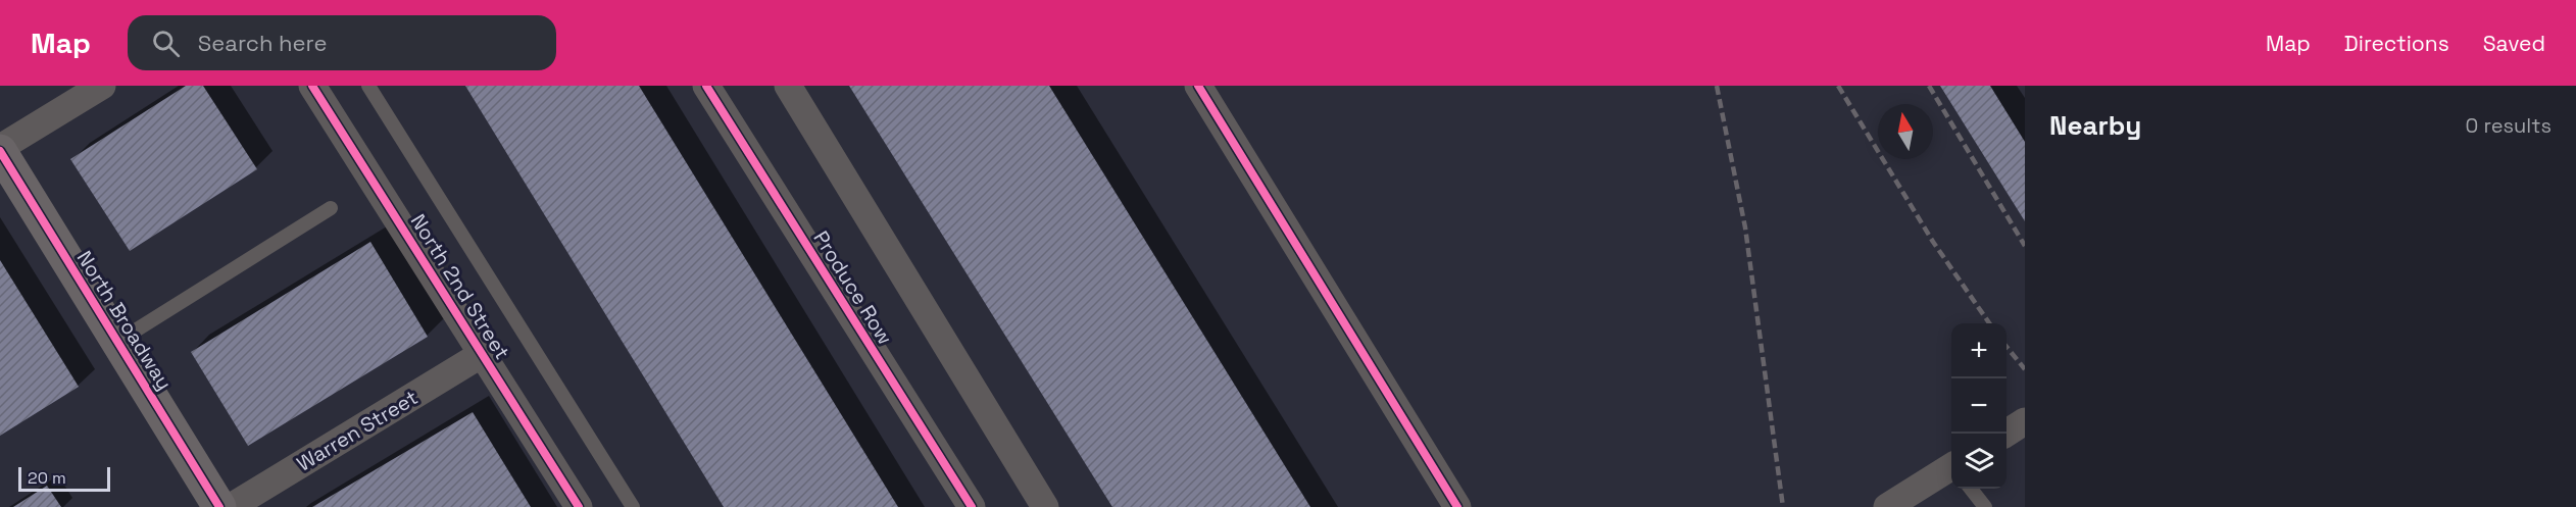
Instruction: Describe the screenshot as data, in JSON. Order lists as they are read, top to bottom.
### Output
{
  "streets": {
    "main road": ["North Broadway"],
    "street": ["North 2nd Street", "Produce Row", "Warren Street"]
  },
  "crossings": [
    ["North 2nd Street", "Warren Street"]
  ],
  "scale_bar": "20 m",
  "north": "top",
  "page": {
    "header": "Map",
    "search": "Search here",
    "nav": ["Map", "Directions", "Saved"],
    "heading": ["Nearby", "0 results"],
    "map_buttons": ["+", "−"],
    "scale": "20 m"
  }
}
